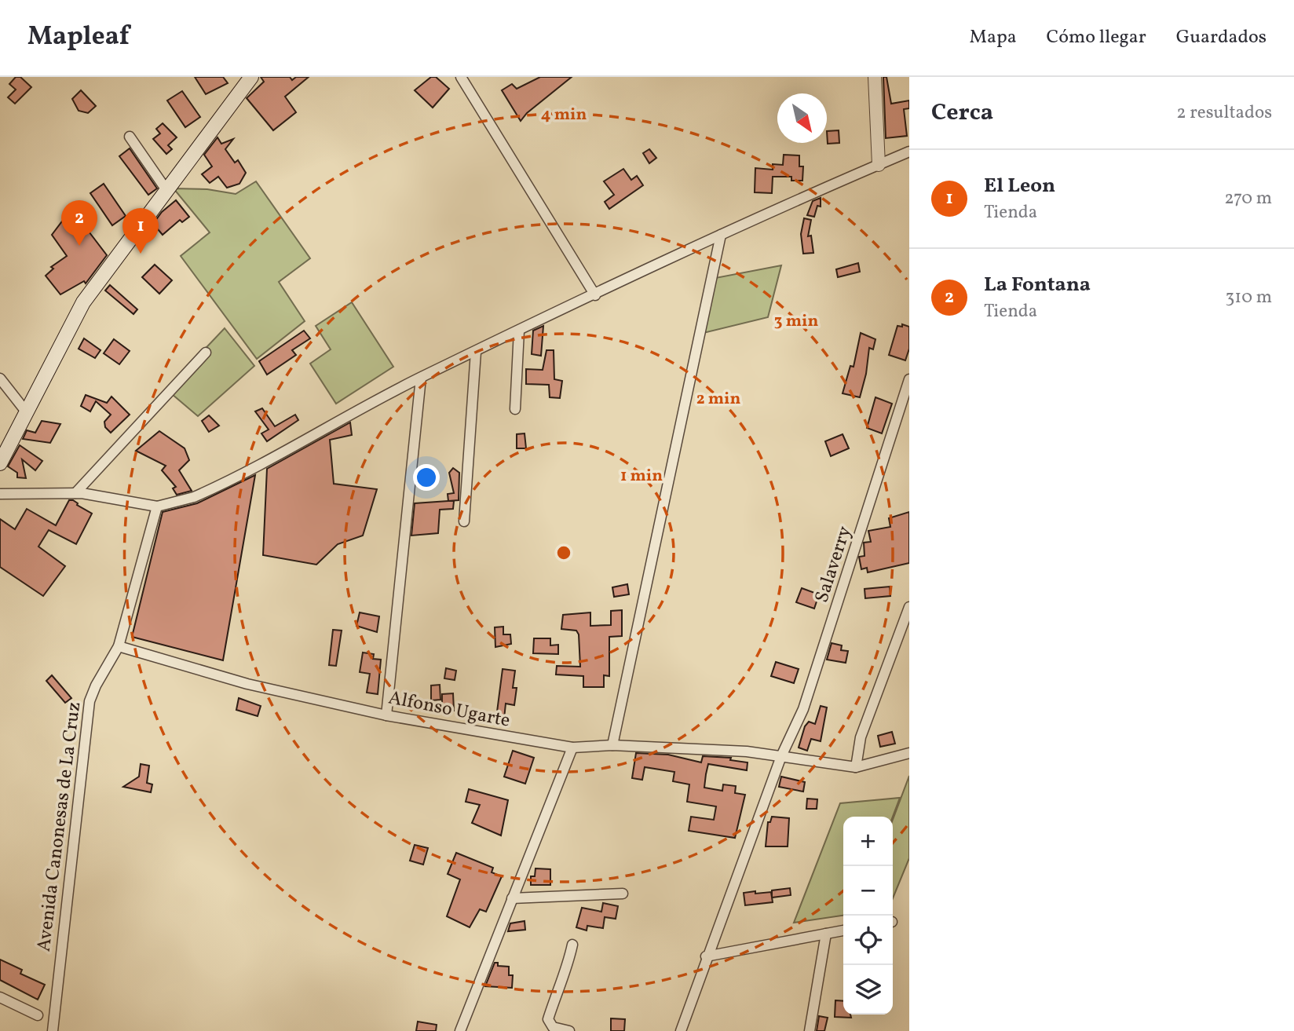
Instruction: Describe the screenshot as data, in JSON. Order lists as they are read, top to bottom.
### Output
{
  "streets": {
    "street": ["Salaverry", "Alfonso Ugarte", "Avenida Canonesas de La Cruz"]
  },
  "crossings": [
    ["Salaverry", "Alfonso Ugarte"],
    ["Alfonso Ugarte", "Avenida Canonesas de La Cruz"]
  ],
  "north": "bottom right",
  "page": {
    "header": "Mapleaf",
    "nav": ["Mapa", "Cómo llegar", "Guardados"],
    "heading": ["Cerca", "2 resultados"],
    "list": [
      {
        "mark": "1",
        "name": "El Leon",
        "note": "Tienda",
        "value": "270 m"
      },
      {
        "mark": "2",
        "name": "La Fontana",
        "note": "Tienda",
        "value": "310 m"
      }
    ],
    "pins": ["2", "1"],
    "map_buttons": ["+", "−"]
  },
  "rings": [
    "4 min",
    "3 min",
    "2 min",
    "1 min"
  ]
}
